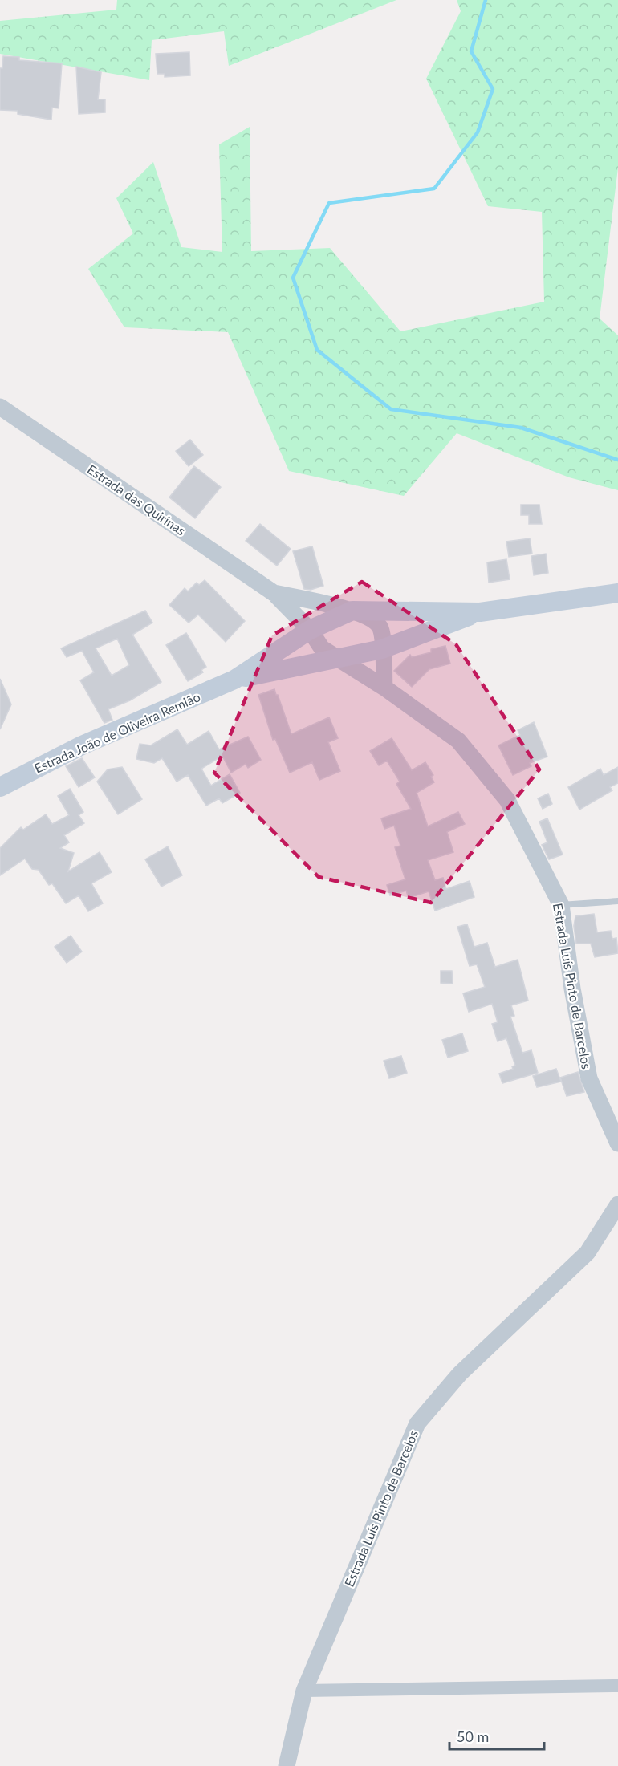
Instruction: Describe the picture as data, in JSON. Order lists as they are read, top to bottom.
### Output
{
  "streets": {
    "main road": ["Estrada João de Oliveira Remião"],
    "street": ["Estrada das Quirinas", "Estrada Luís Pinto de Barcelos"]
  },
  "crossings": [
    ["Estrada das Quirinas", "Estrada João de Oliveira Remião"],
    ["Estrada das Quirinas", "Estrada Luís Pinto de Barcelos"],
    ["Estrada João de Oliveira Remião", "Estrada Luís Pinto de Barcelos"]
  ],
  "scale_bar": "50 m"
}
